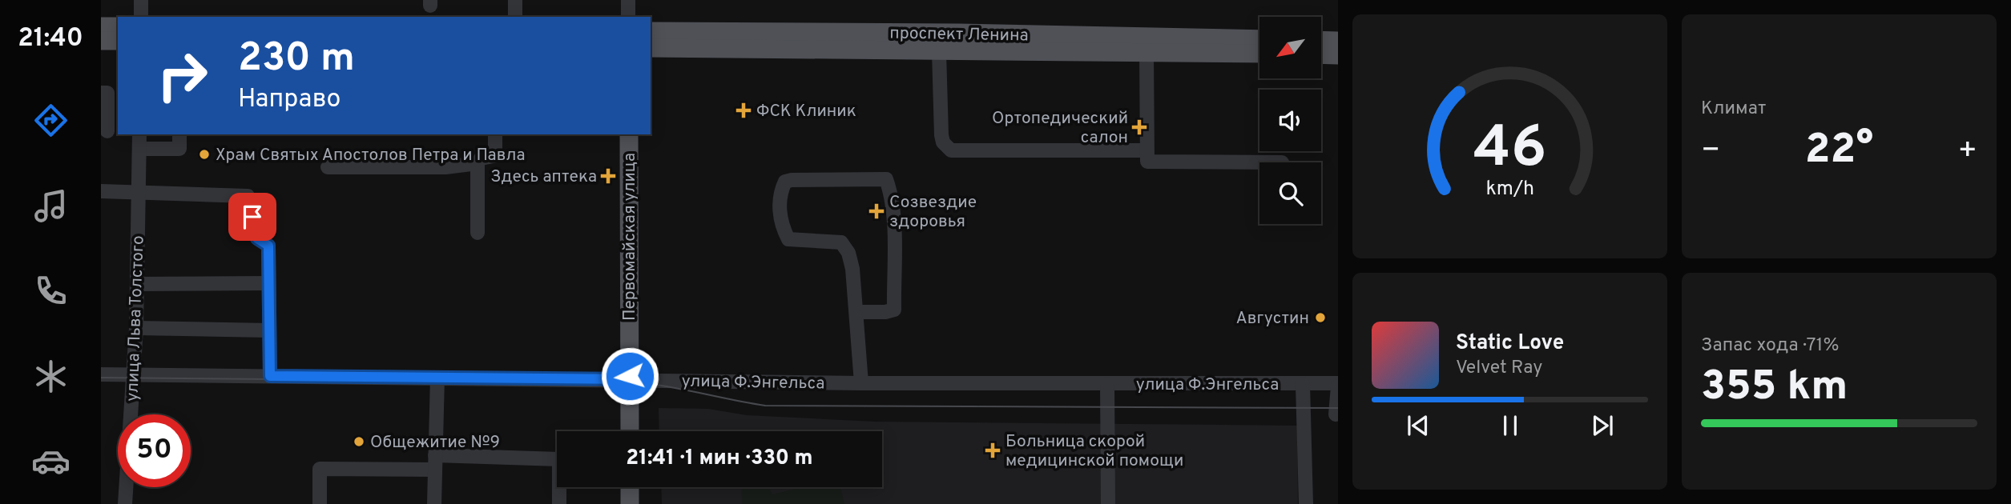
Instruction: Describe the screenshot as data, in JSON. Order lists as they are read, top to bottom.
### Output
{
  "streets": {
    "main road": ["проспект Ленина", "Первомайская улица"],
    "street": ["улица Льва Толстого", "улица Ф.Энгельса"]
  },
  "crossings": [
    ["Первомайская улица", "улица Ф.Энгельса"],
    ["улица Льва Толстого", "улица Ф.Энгельса"]
  ],
  "places": {
    "health": [
      "ФСК Клиник",
      "Ортопедический салон",
      "Здесь аптека",
      "Созвездие здоровья",
      "Больница скорой медицинской помощи"
    ],
    "other": ["Храм Святых Апостолов Петра и Павла", "Августин", "Общежитие №9"]
  },
  "north": "bottom left",
  "page": {
    "tabs": "21:40",
    "tile": [
      "Климат",
      ["Запас хода · 71%", "355 km"]
    ],
    "turn": ["230 m", "Направо"],
    "heat": ["−", "22°", "+"],
    "song": ["Static Love", "Velvet Ray"],
    "limit": "50",
    "trip": "21:41 · 1 мин · 330 m",
    "gauge": ["46", "km/h"]
  }
}
